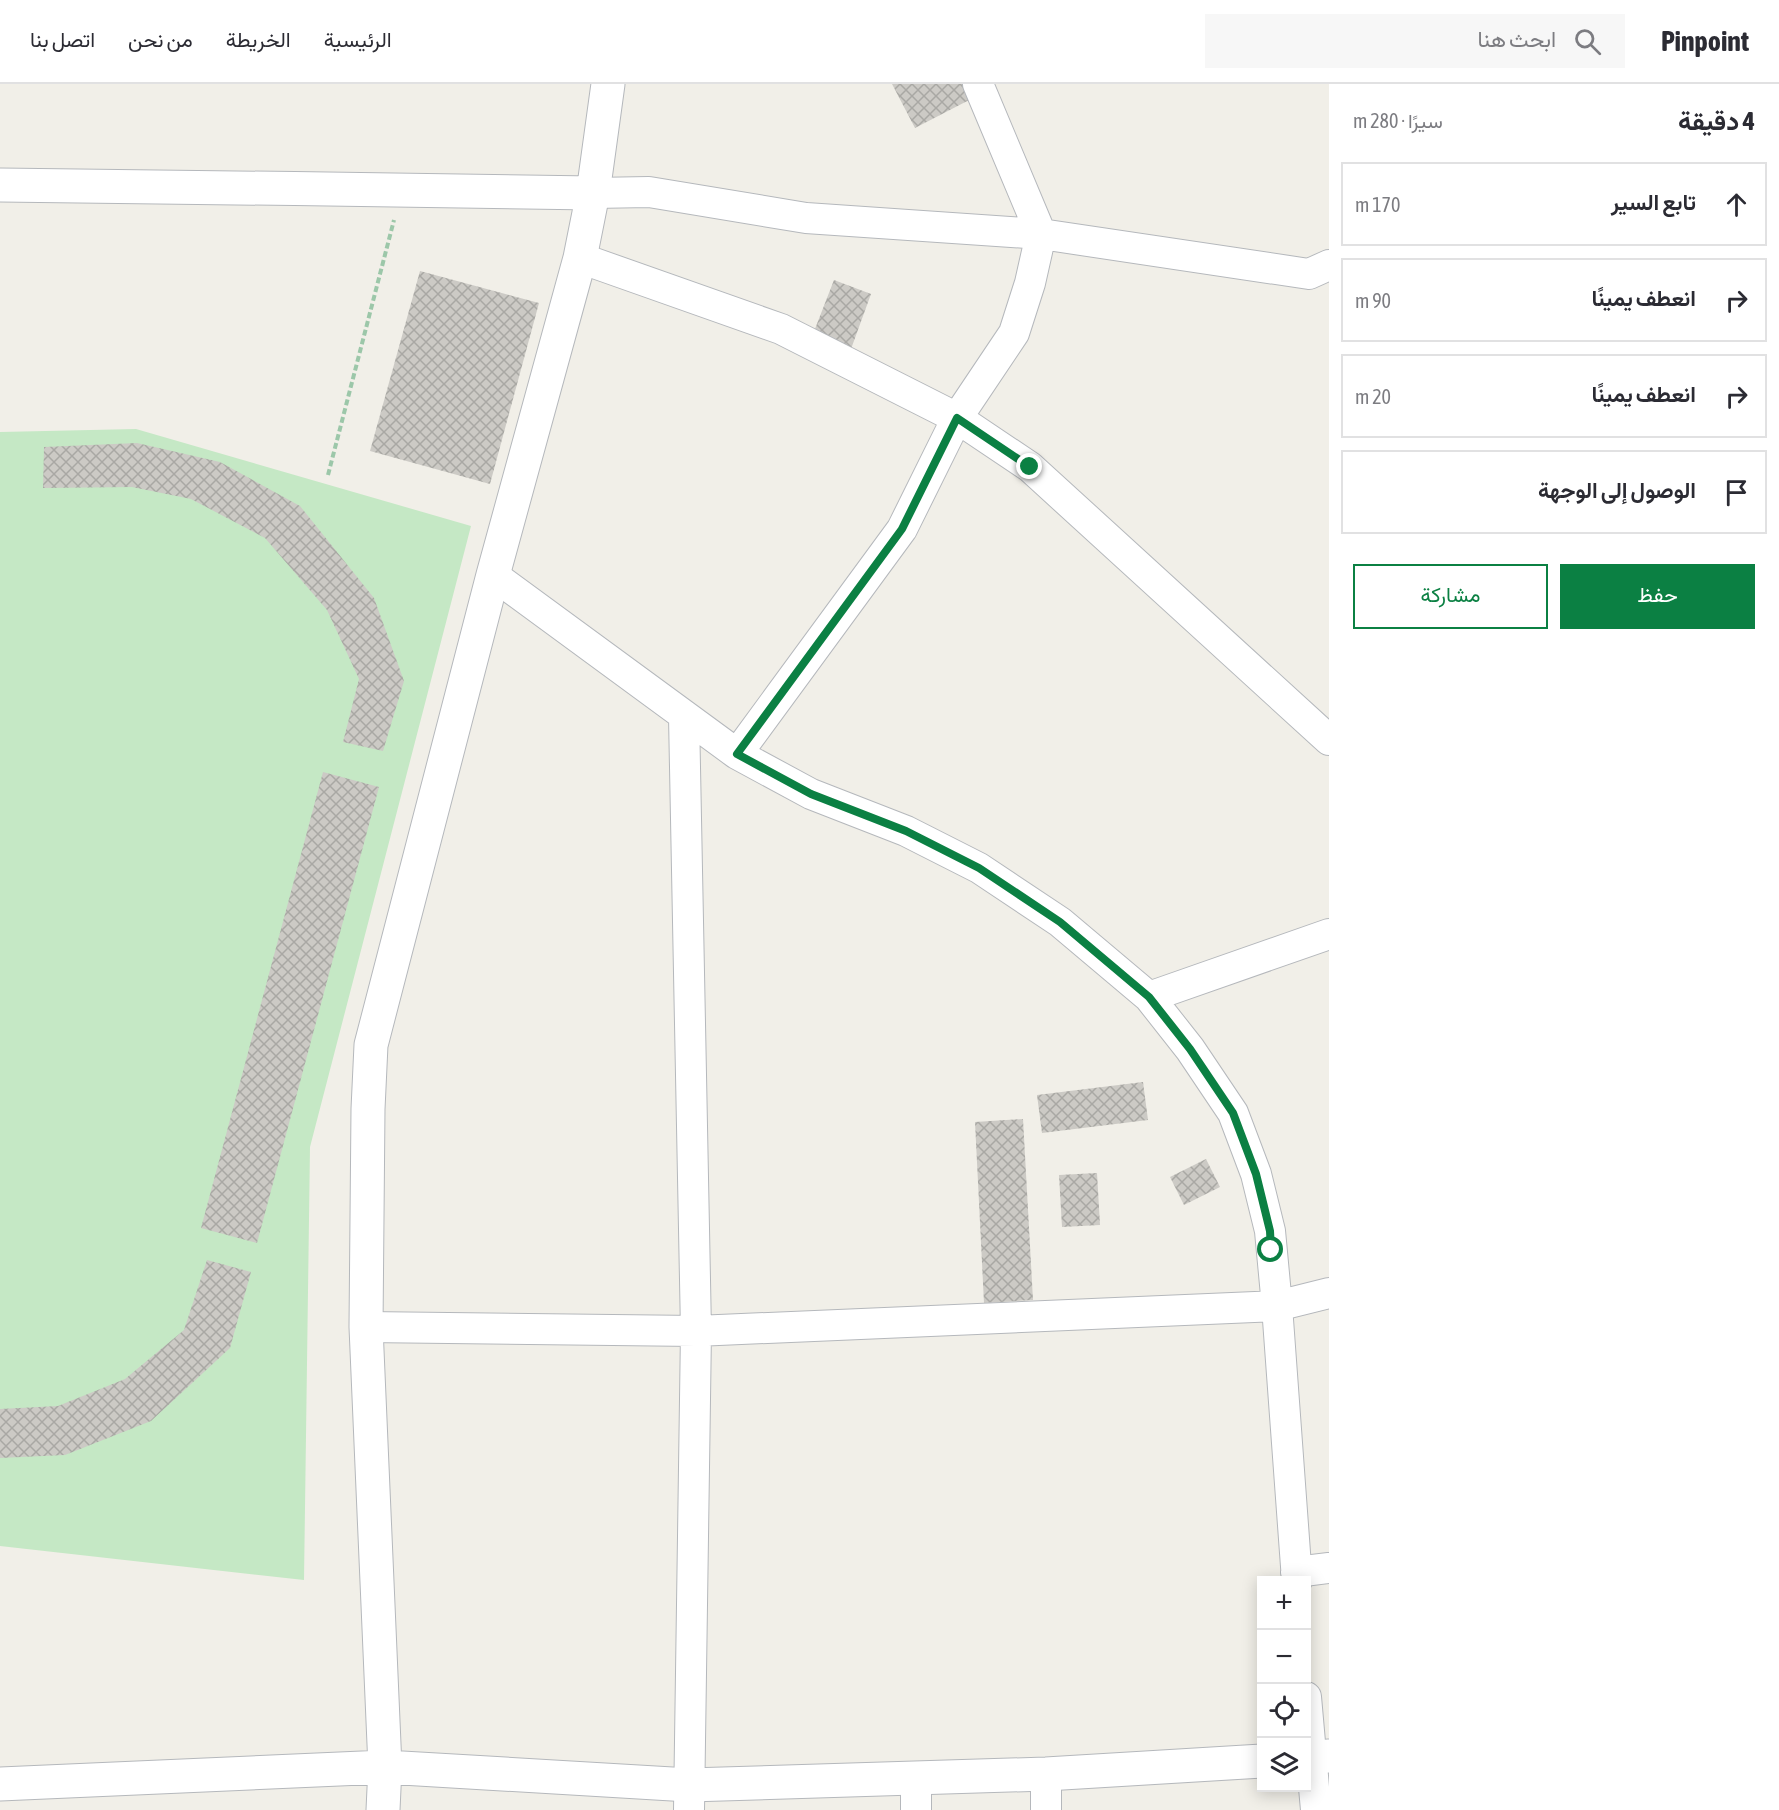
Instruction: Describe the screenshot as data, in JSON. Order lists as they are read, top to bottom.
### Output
{
  "page": {
    "header": "Pinpoint",
    "search": "ابحث هنا",
    "nav": [
      "الرئيسية",
      "الخريطة",
      "من نحن",
      "اتصل بنا"
    ],
    "heading": ["4 دقيقة", "سيرًا · 280 m"],
    "list": [
      ["تابع السير", "170 m"],
      ["انعطف يمينًا", "90 m"],
      ["انعطف يمينًا", "20 m"],
      "الوصول إلى الوجهة"
    ],
    "buttons": ["حفظ", "مشاركة"],
    "map_buttons": ["+", "−"]
  }
}
